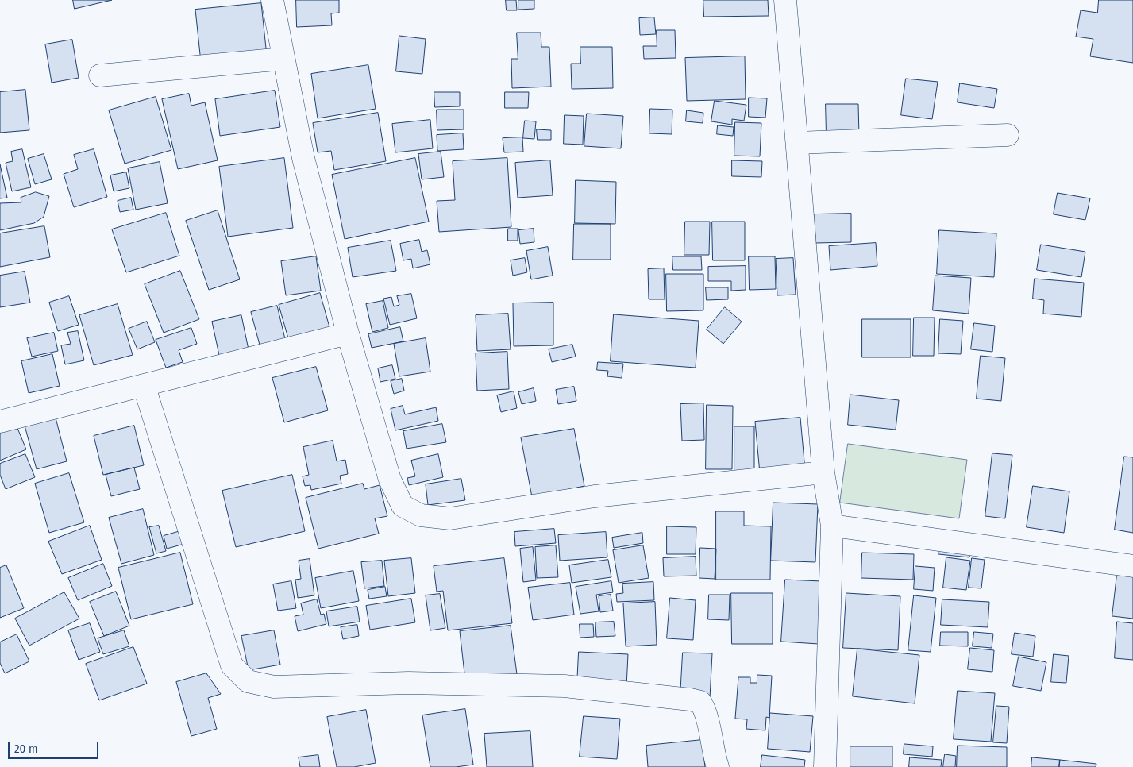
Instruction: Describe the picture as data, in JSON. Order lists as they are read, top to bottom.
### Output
{
  "scale_bar": "20 m"
}
